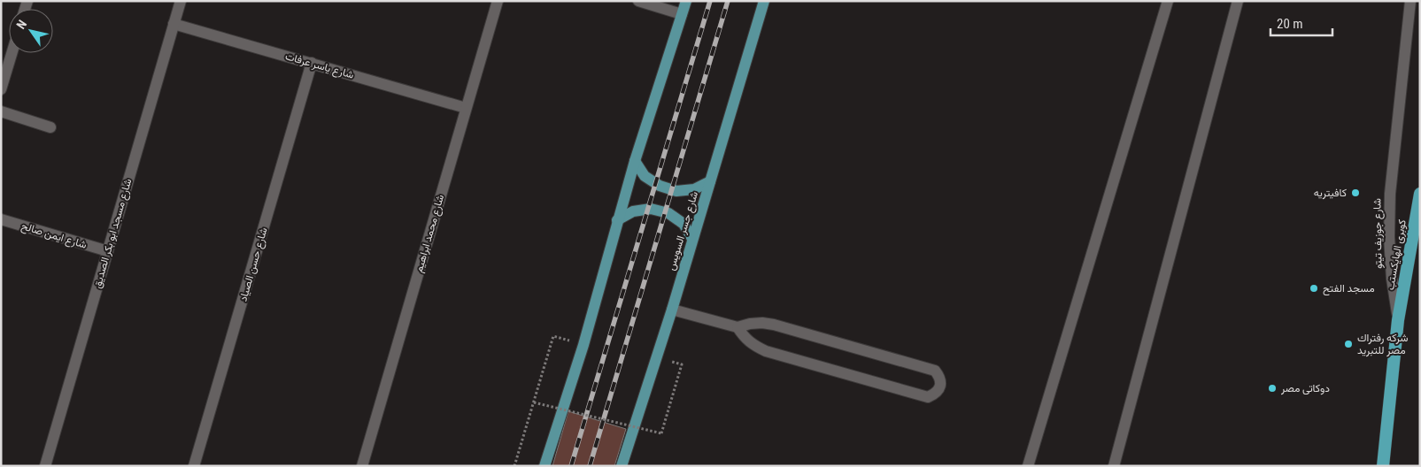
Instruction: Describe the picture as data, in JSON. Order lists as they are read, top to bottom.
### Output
{
  "streets": {
    "highway": ["شارع جوزيف تيتو", "كوبرى الهايكستب"],
    "main road": ["شارع جسر السويس"],
    "street": [
      "شارع ياسر عرفات",
      "شارع مسجد ابو بكر الصديق",
      "شارع محمد ابراهيم",
      "شارع ايمن صالح",
      "شارع حسن الصياد"
    ]
  },
  "crossings": [
    ["شارع ياسر عرفات", "شارع مسجد ابو بكر الصديق"],
    ["شارع ياسر عرفات", "شارع محمد ابراهيم"],
    ["شارع ياسر عرفات", "شارع حسن الصياد"],
    ["شارع مسجد ابو بكر الصديق", "شارع ايمن صالح"],
    ["شارع جوزيف تيتو", "كوبرى الهايكستب"]
  ],
  "places": [
    "كافيتريه",
    "مسجد الفتح",
    "شركه رفتراك مصر للتبريد",
    "دوكاتى مصر"
  ],
  "scale_bar": "20 m",
  "north": "top left"
}
